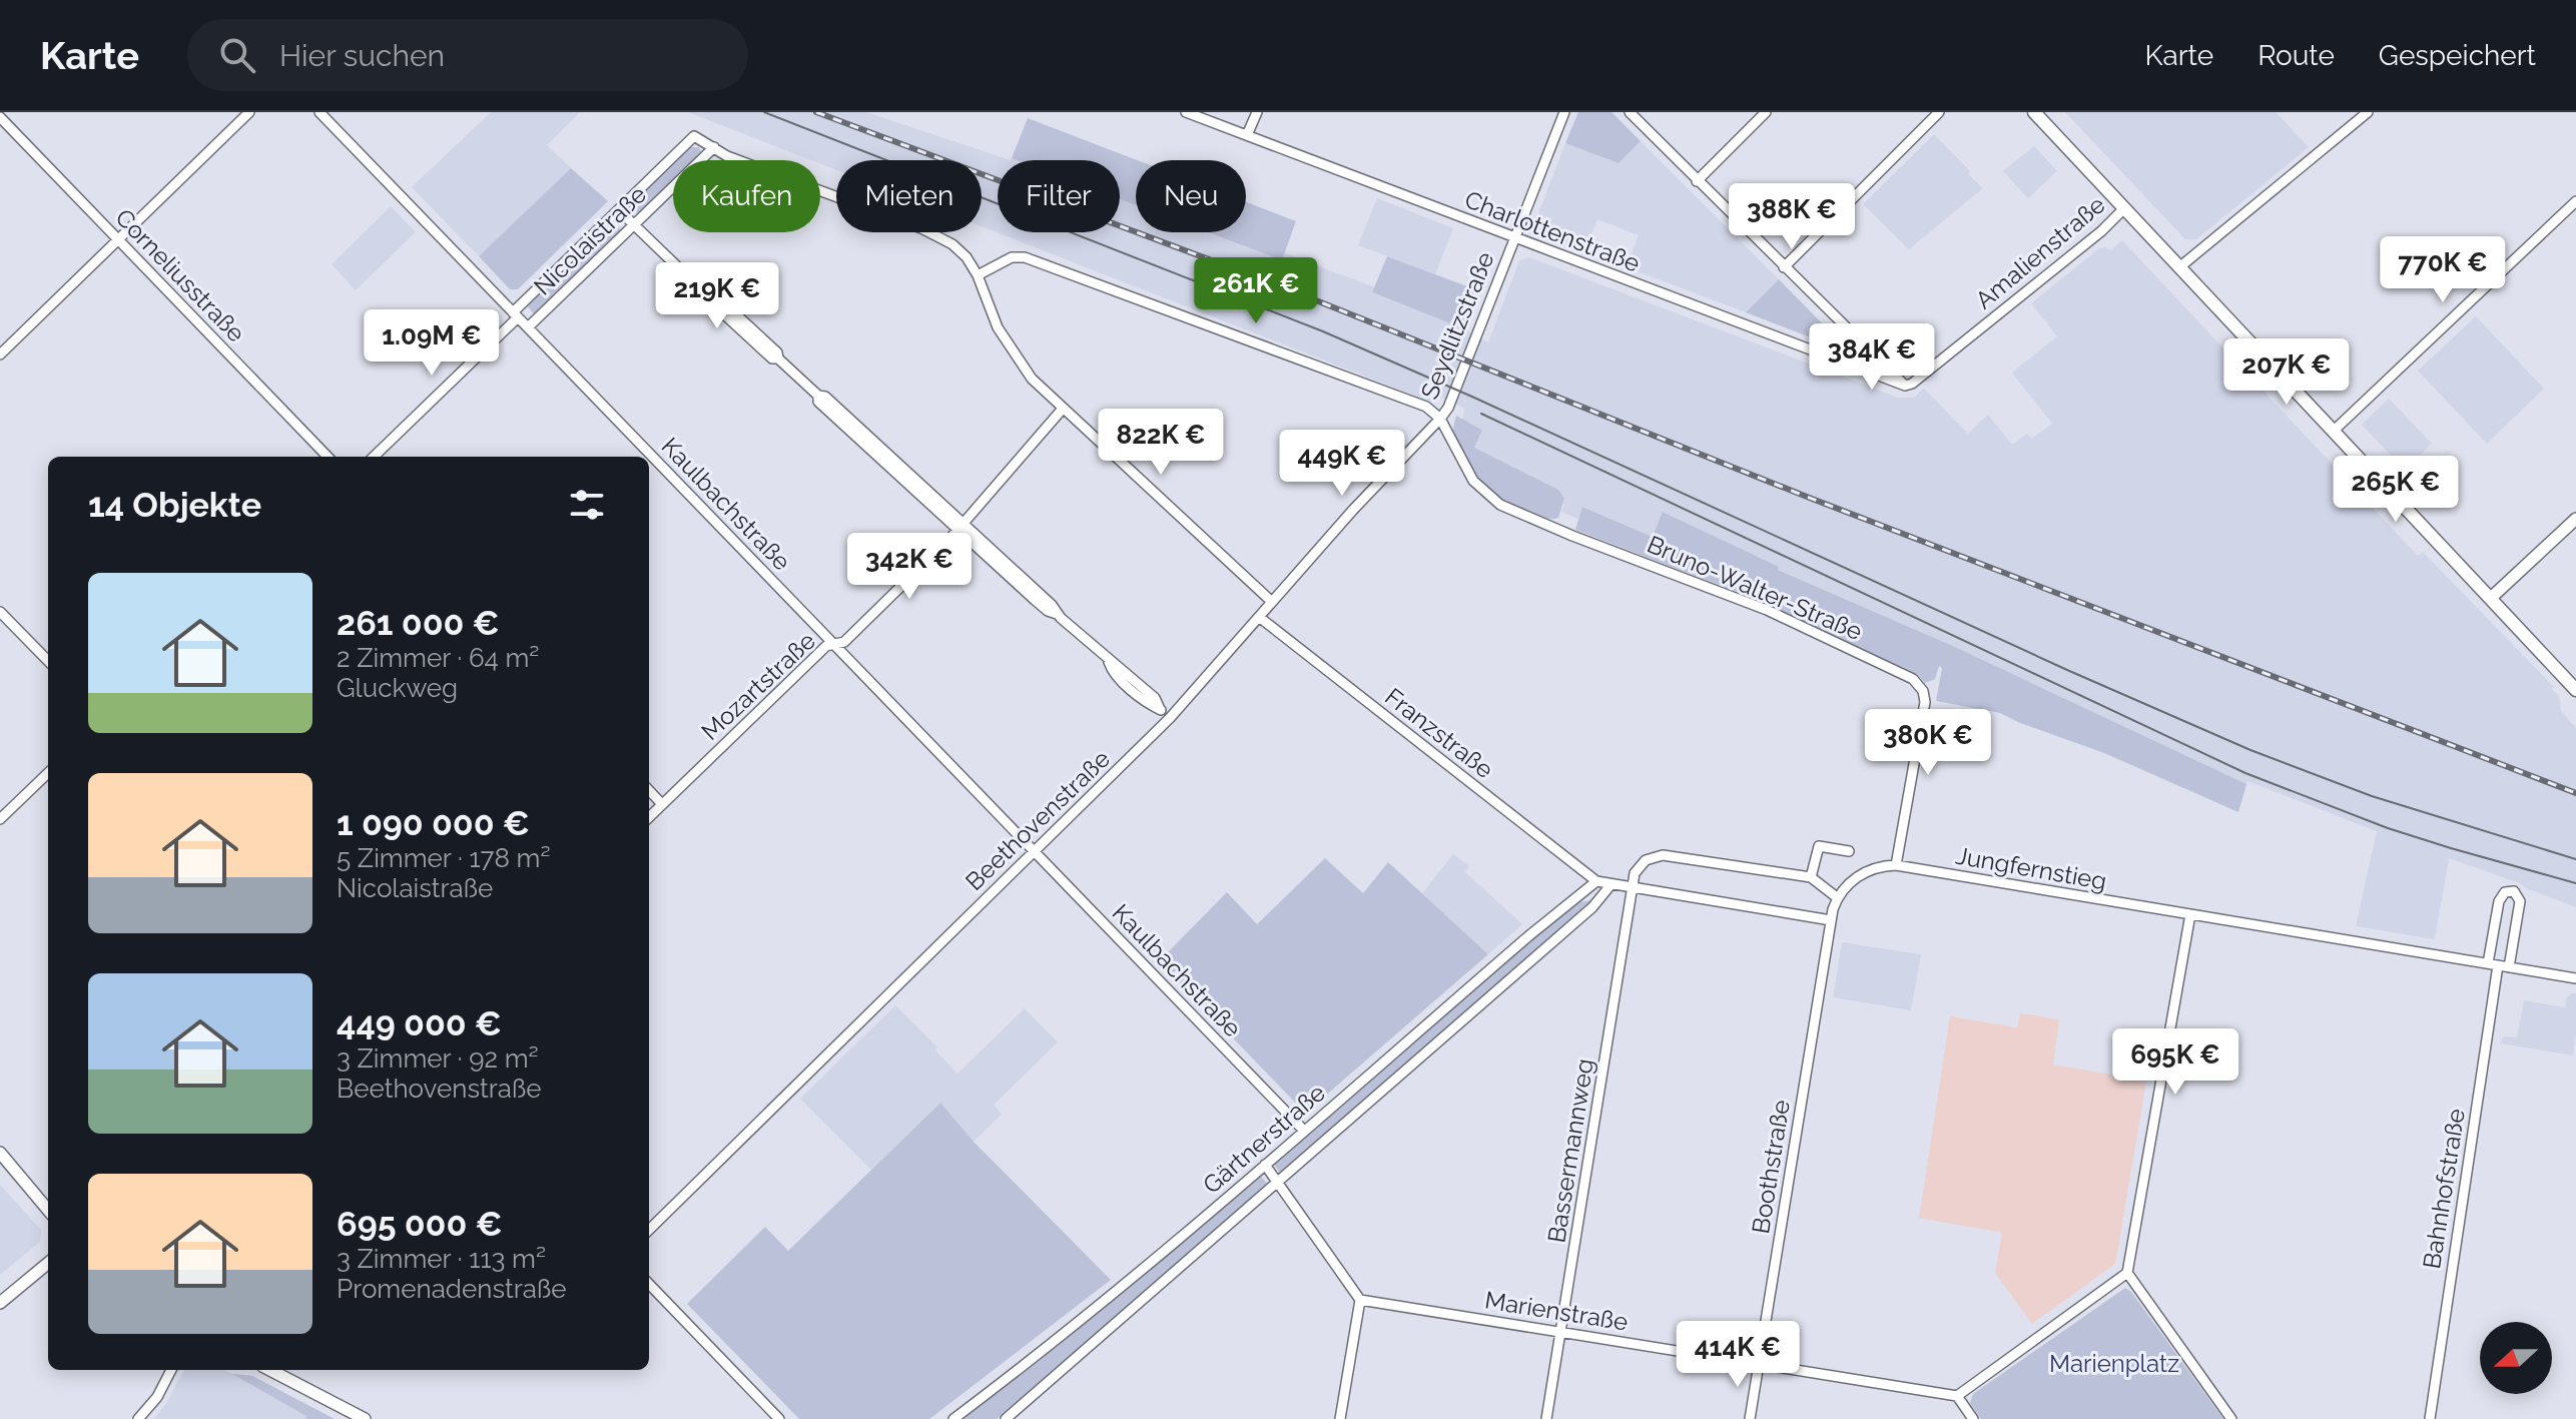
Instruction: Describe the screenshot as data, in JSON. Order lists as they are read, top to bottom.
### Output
{
  "streets": {
    "street": [
      "Charlottenstraße",
      "Nicolaistraße",
      "Amalienstraße",
      "Corneliusstraße",
      "Seydlitzstraße",
      "Kaulbachstraße",
      "Bruno-Walter-Straße",
      "Mozartstraße",
      "Franzstraße",
      "Beethovenstraße",
      "Jungfernstieg",
      "Gärtnerstraße",
      "Bassermannweg",
      "Boothstraße",
      "Bahnhofstraße",
      "Marienstraße"
    ]
  },
  "crossings": [
    ["Charlottenstraße", "Amalienstraße"],
    ["Charlottenstraße", "Seydlitzstraße"],
    ["Nicolaistraße", "Kaulbachstraße"],
    ["Seydlitzstraße", "Bruno-Walter-Straße"],
    ["Seydlitzstraße", "Beethovenstraße"],
    ["Kaulbachstraße", "Mozartstraße"],
    ["Kaulbachstraße", "Beethovenstraße"],
    ["Kaulbachstraße", "Gärtnerstraße"],
    ["Bruno-Walter-Straße", "Beethovenstraße"],
    ["Bruno-Walter-Straße", "Jungfernstieg"],
    ["Franzstraße", "Beethovenstraße"],
    ["Franzstraße", "Gärtnerstraße"],
    ["Jungfernstieg", "Boothstraße"],
    ["Jungfernstieg", "Bahnhofstraße"],
    ["Bassermannweg", "Marienstraße"],
    ["Boothstraße", "Marienstraße"]
  ],
  "parks": ["Marienplatz"],
  "north": "left",
  "page": {
    "header": "Karte",
    "search": "Hier suchen",
    "nav": ["Karte", "Route", "Gespeichert"],
    "chip": [
      "Kaufen",
      "Mieten",
      "Filter",
      "Neu"
    ],
    "price": [
      "388K €",
      "770K €",
      "261K €",
      "219K €",
      "1.09M €",
      "384K €",
      "207K €",
      "822K €",
      "449K €",
      "265K €",
      "342K €",
      "380K €",
      "695K €",
      "414K €"
    ],
    "heading": "14 Objekte",
    "list": [
      {
        "name": "261 000 €",
        "note": "2 Zimmer · 64 m² · Gluckweg"
      },
      {
        "name": "1 090 000 €",
        "note": "5 Zimmer · 178 m² · Nicolaistraße"
      },
      {
        "name": "449 000 €",
        "note": "3 Zimmer · 92 m² · Beethovenstraße"
      },
      {
        "name": "695 000 €",
        "note": "3 Zimmer · 113 m² · Promenadenstraße"
      }
    ]
  }
}
